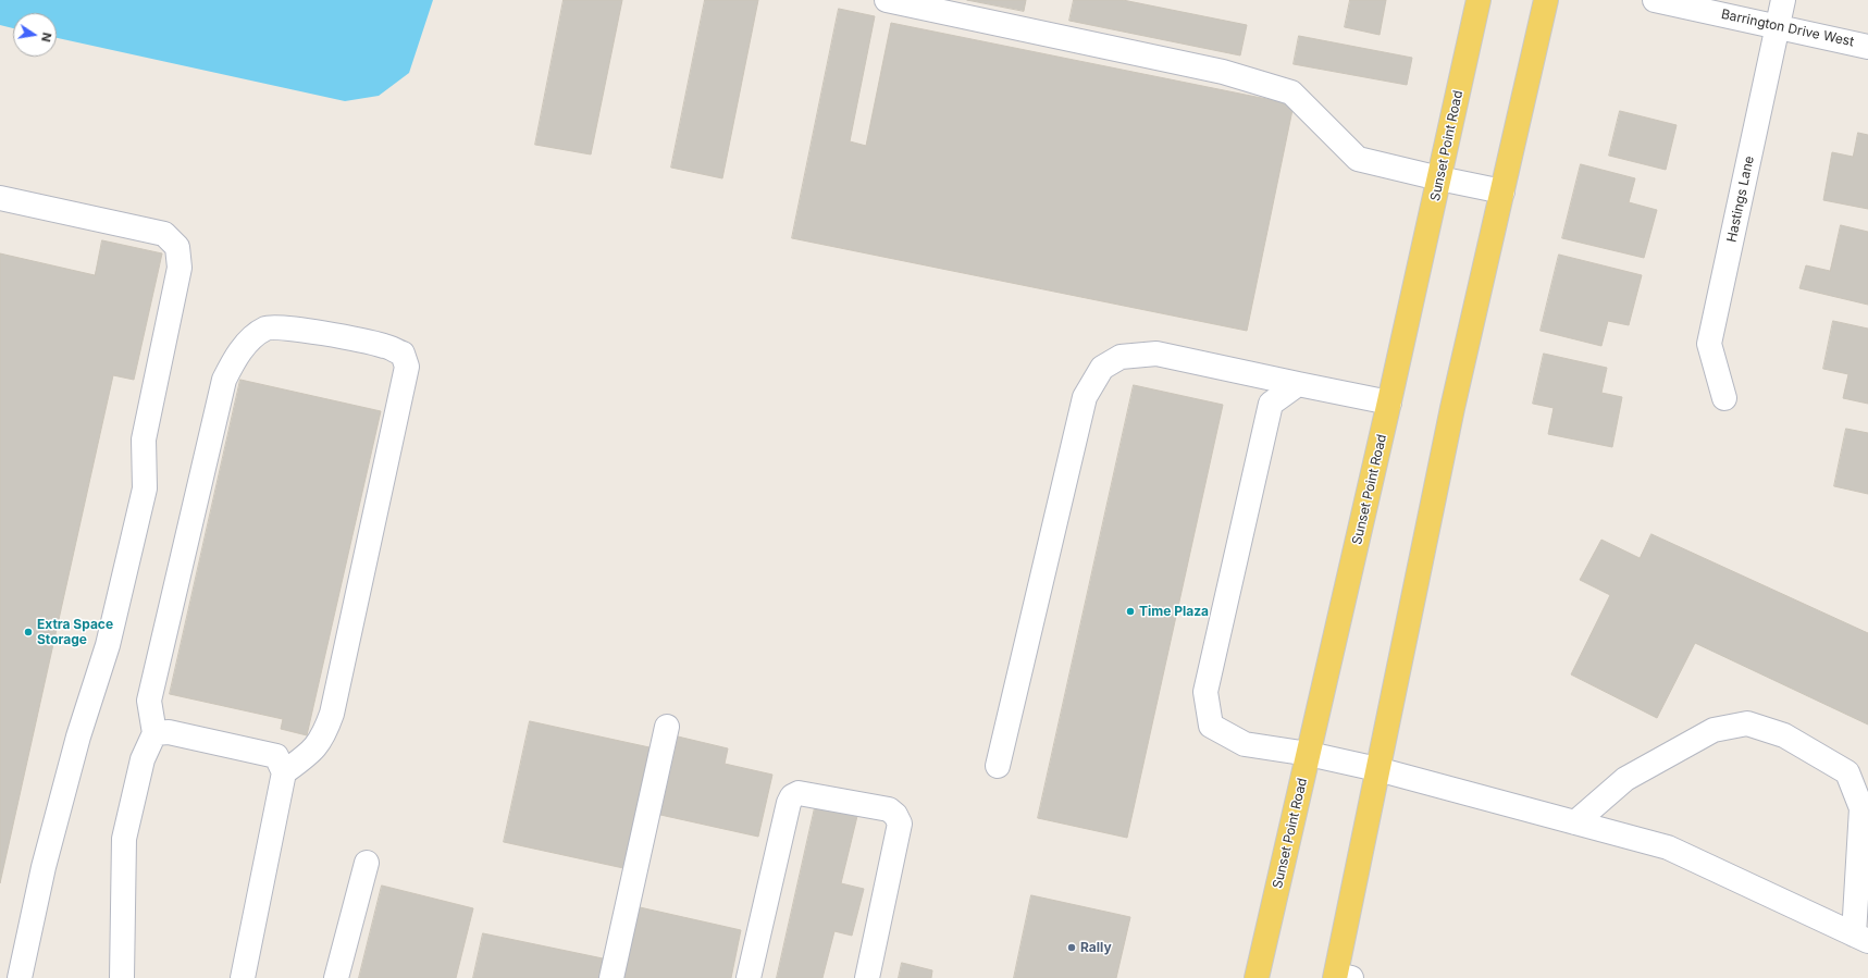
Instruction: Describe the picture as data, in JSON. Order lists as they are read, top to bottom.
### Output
{
  "streets": {
    "main road": ["Sunset Point Road"],
    "street": ["Barrington Drive West", "Hastings Lane"]
  },
  "crossings": [
    ["Barrington Drive West", "Hastings Lane"]
  ],
  "places": ["Time Plaza", "Extra Space Storage", "Rally"],
  "north": "right"
}
